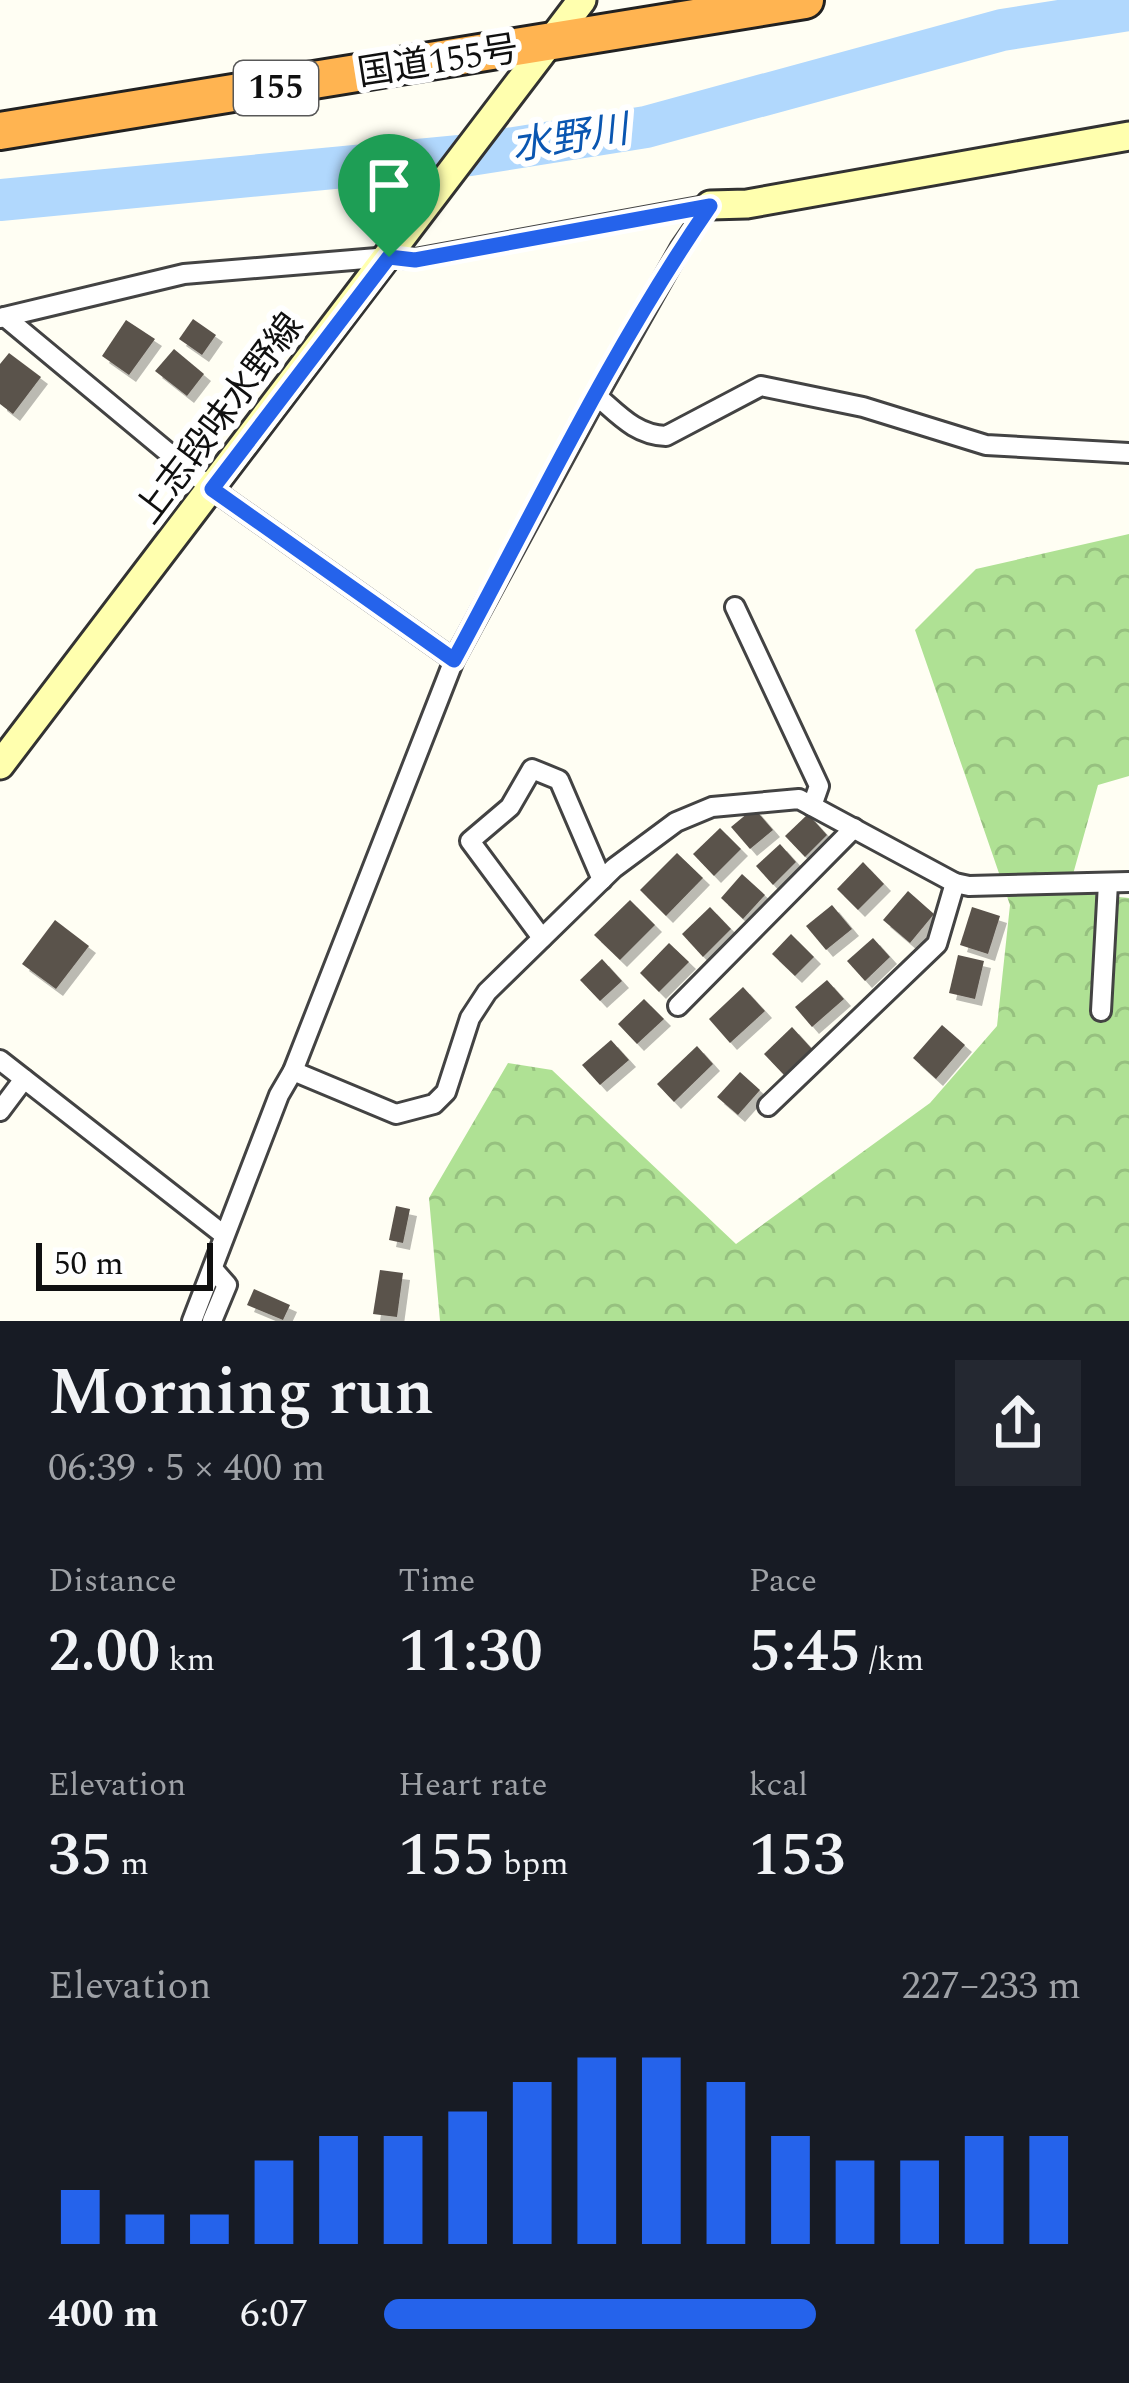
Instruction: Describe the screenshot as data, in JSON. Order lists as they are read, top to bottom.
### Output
{
  "streets": {
    "highway": ["国道155号", "155"],
    "street": ["上志段味水野線"]
  },
  "crossings": [
    ["国道155号", "上志段味水野線"]
  ],
  "water": ["水野川"],
  "scale_bar": "50 m",
  "page": {
    "scale": "50 m",
    "heading": ["Morning run", "06:39 · 5 × 400 m"],
    "stats": [
      ["Distance", "2.00 km"],
      ["Time", "11:30"],
      ["Pace", "5:45 /km"],
      ["Elevation", "35 m"],
      ["Heart rate", "155 bpm"],
      ["kcal", "153"]
    ],
    "chart": ["Elevation", "227–233 m"],
    "list": [
      {
        "name": "400 m",
        "note": "6:07"
      }
    ]
  }
}
